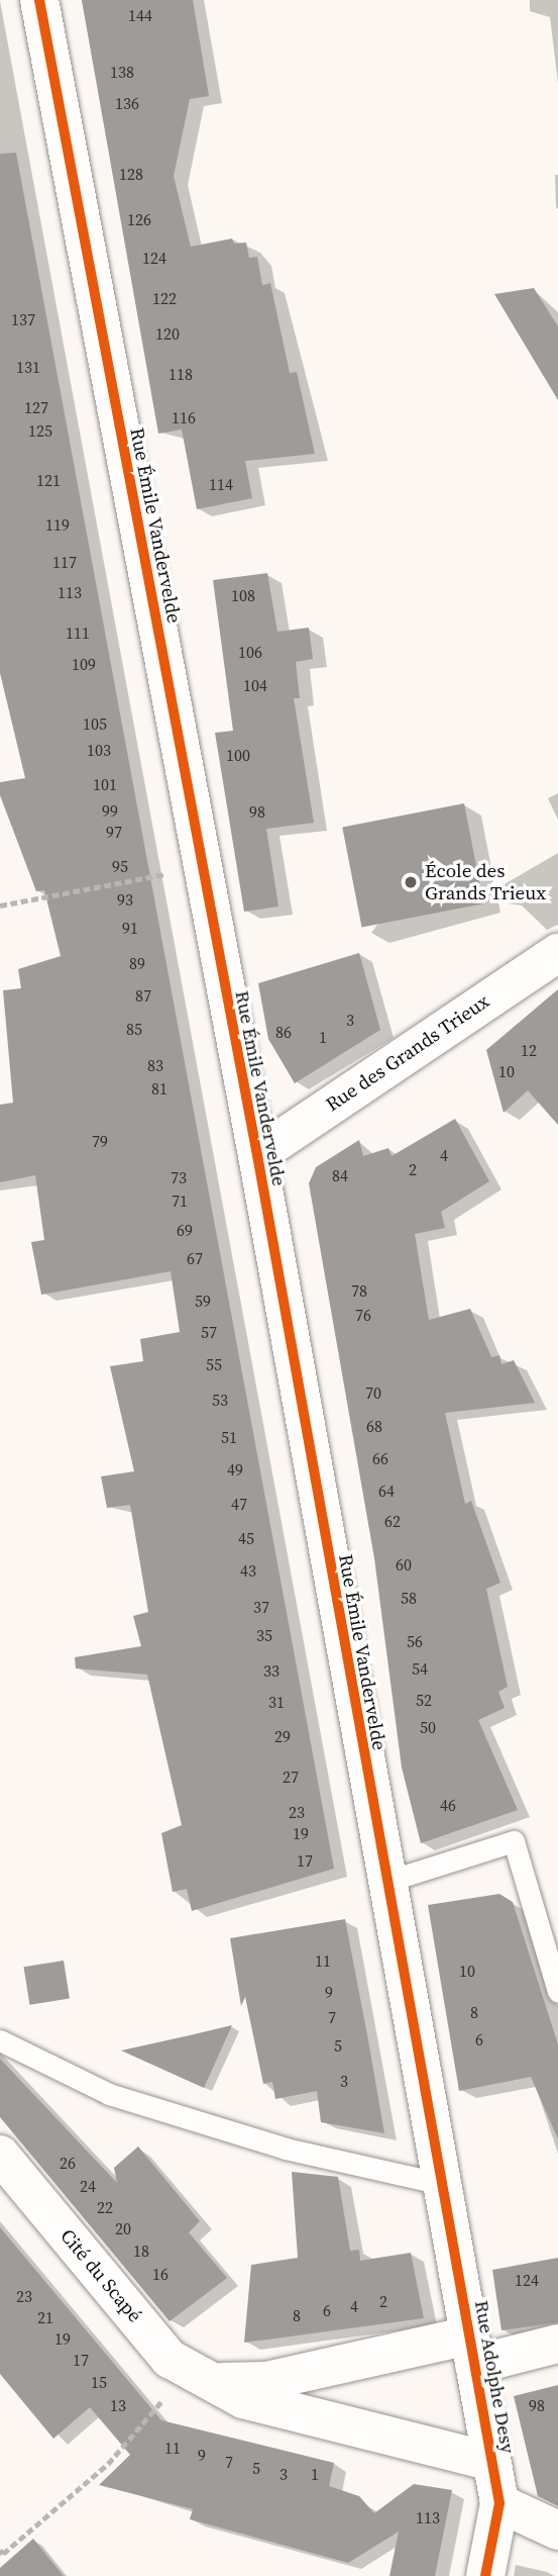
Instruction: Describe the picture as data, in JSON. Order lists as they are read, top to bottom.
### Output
{
  "streets": {
    "street": [
      "Rue Émile Vandervelde",
      "Rue des Grands Trieux",
      "Cité du Scapé",
      "Rue Adolphe Desy"
    ]
  },
  "crossings": [
    ["Rue Émile Vandervelde", "Rue des Grands Trieux"],
    ["Rue Émile Vandervelde", "Rue Adolphe Desy"],
    ["Cité du Scapé", "Rue Adolphe Desy"]
  ],
  "places": ["École des Grands Trieux"],
  "house_numbers": [
    "144",
    "138",
    "136",
    "128",
    "126",
    "124",
    "122",
    "137",
    "120",
    "131",
    "118",
    "127",
    "116",
    "125",
    "121",
    "114",
    "119",
    "117",
    "113",
    "108",
    "111",
    "106",
    "109",
    "104",
    "105",
    "103",
    "100",
    "101",
    "99",
    "98",
    "97",
    "95",
    "93",
    "91",
    "89",
    "87",
    "3",
    "85",
    "86",
    "1",
    "12",
    "83",
    "10",
    "81",
    "79",
    "4",
    "2",
    "84",
    "73",
    "71",
    "69",
    "67",
    "78",
    "59",
    "76",
    "57",
    "55",
    "70",
    "53",
    "68",
    "51",
    "66",
    "49",
    "64",
    "47",
    "62",
    "45",
    "60",
    "43",
    "58",
    "37",
    "35",
    "56",
    "54",
    "33",
    "52",
    "31",
    "50",
    "29",
    "27",
    "46",
    "23",
    "19",
    "17",
    "11",
    "10",
    "9",
    "8",
    "7",
    "6",
    "5",
    "3",
    "26",
    "24",
    "22",
    "20",
    "18",
    "16",
    "124",
    "23",
    "2",
    "4",
    "6",
    "8",
    "21",
    "19",
    "17",
    "15",
    "13",
    "98",
    "11",
    "9",
    "7",
    "5",
    "3",
    "1",
    "113"
  ]
}
